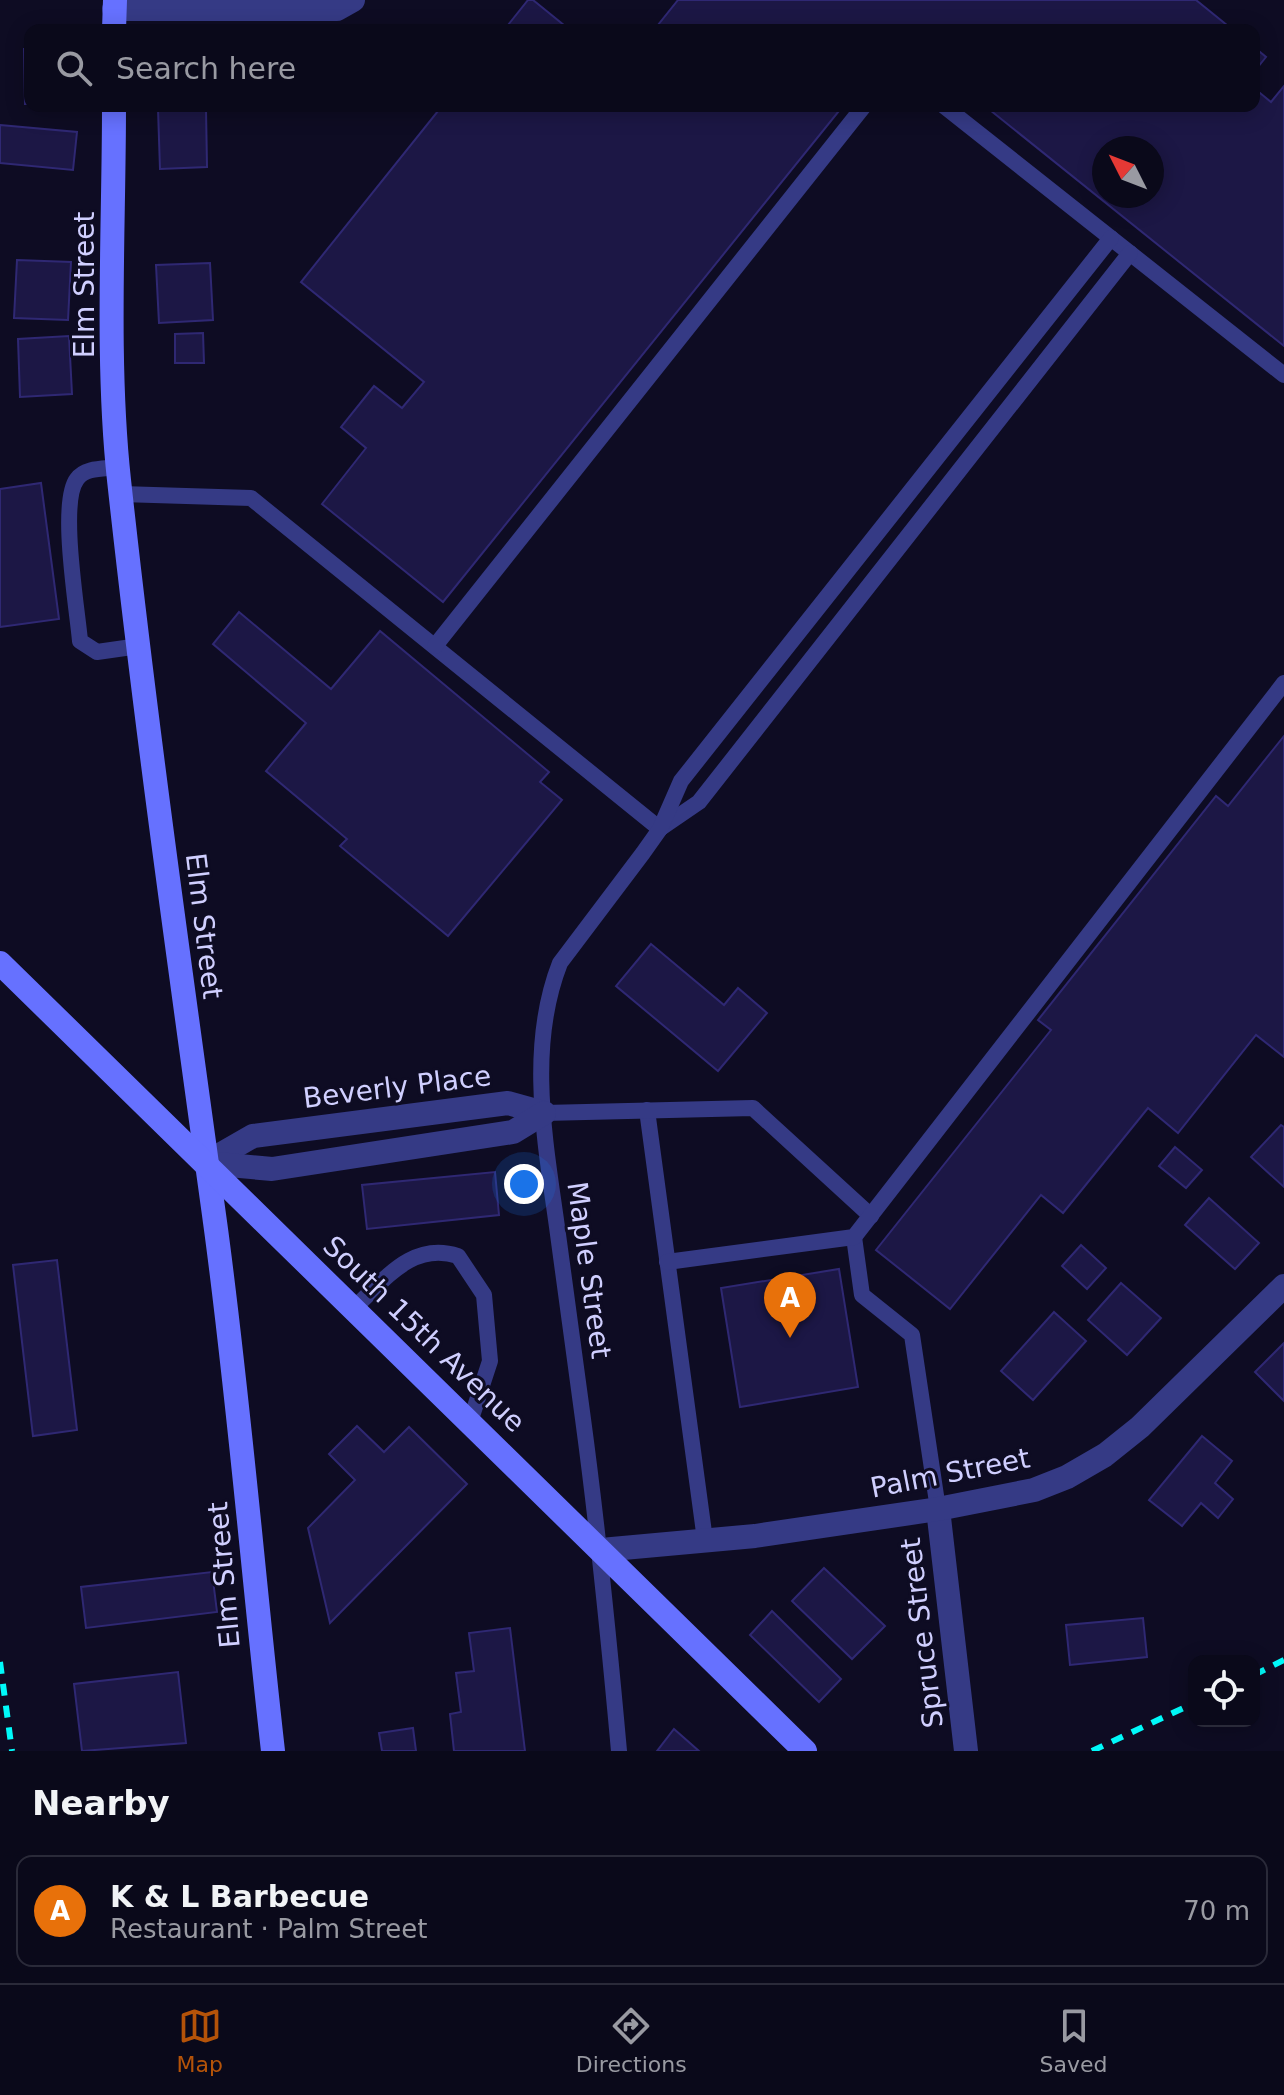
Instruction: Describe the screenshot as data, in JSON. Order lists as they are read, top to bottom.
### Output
{
  "streets": {
    "street": [
      "Elm Street",
      "Beverly Place",
      "South 15th Avenue",
      "Palm Street",
      "Spruce Street"
    ],
    "lane": ["Maple Street"]
  },
  "crossings": [
    ["Elm Street", "Beverly Place"],
    ["Elm Street", "South 15th Avenue"],
    ["Beverly Place", "Maple Street"],
    ["Beverly Place", "South 15th Avenue"],
    ["Maple Street", "South 15th Avenue"],
    ["Maple Street", "Palm Street"],
    ["South 15th Avenue", "Palm Street"],
    ["Palm Street", "Spruce Street"]
  ],
  "north": "top left",
  "page": {
    "search": "Search here",
    "pins": "A",
    "heading": "Nearby",
    "list": [
      {
        "mark": "A",
        "name": "K & L Barbecue",
        "note": "Restaurant · Palm Street",
        "value": "70 m"
      }
    ],
    "nav": ["Map", "Directions", "Saved"]
  }
}
